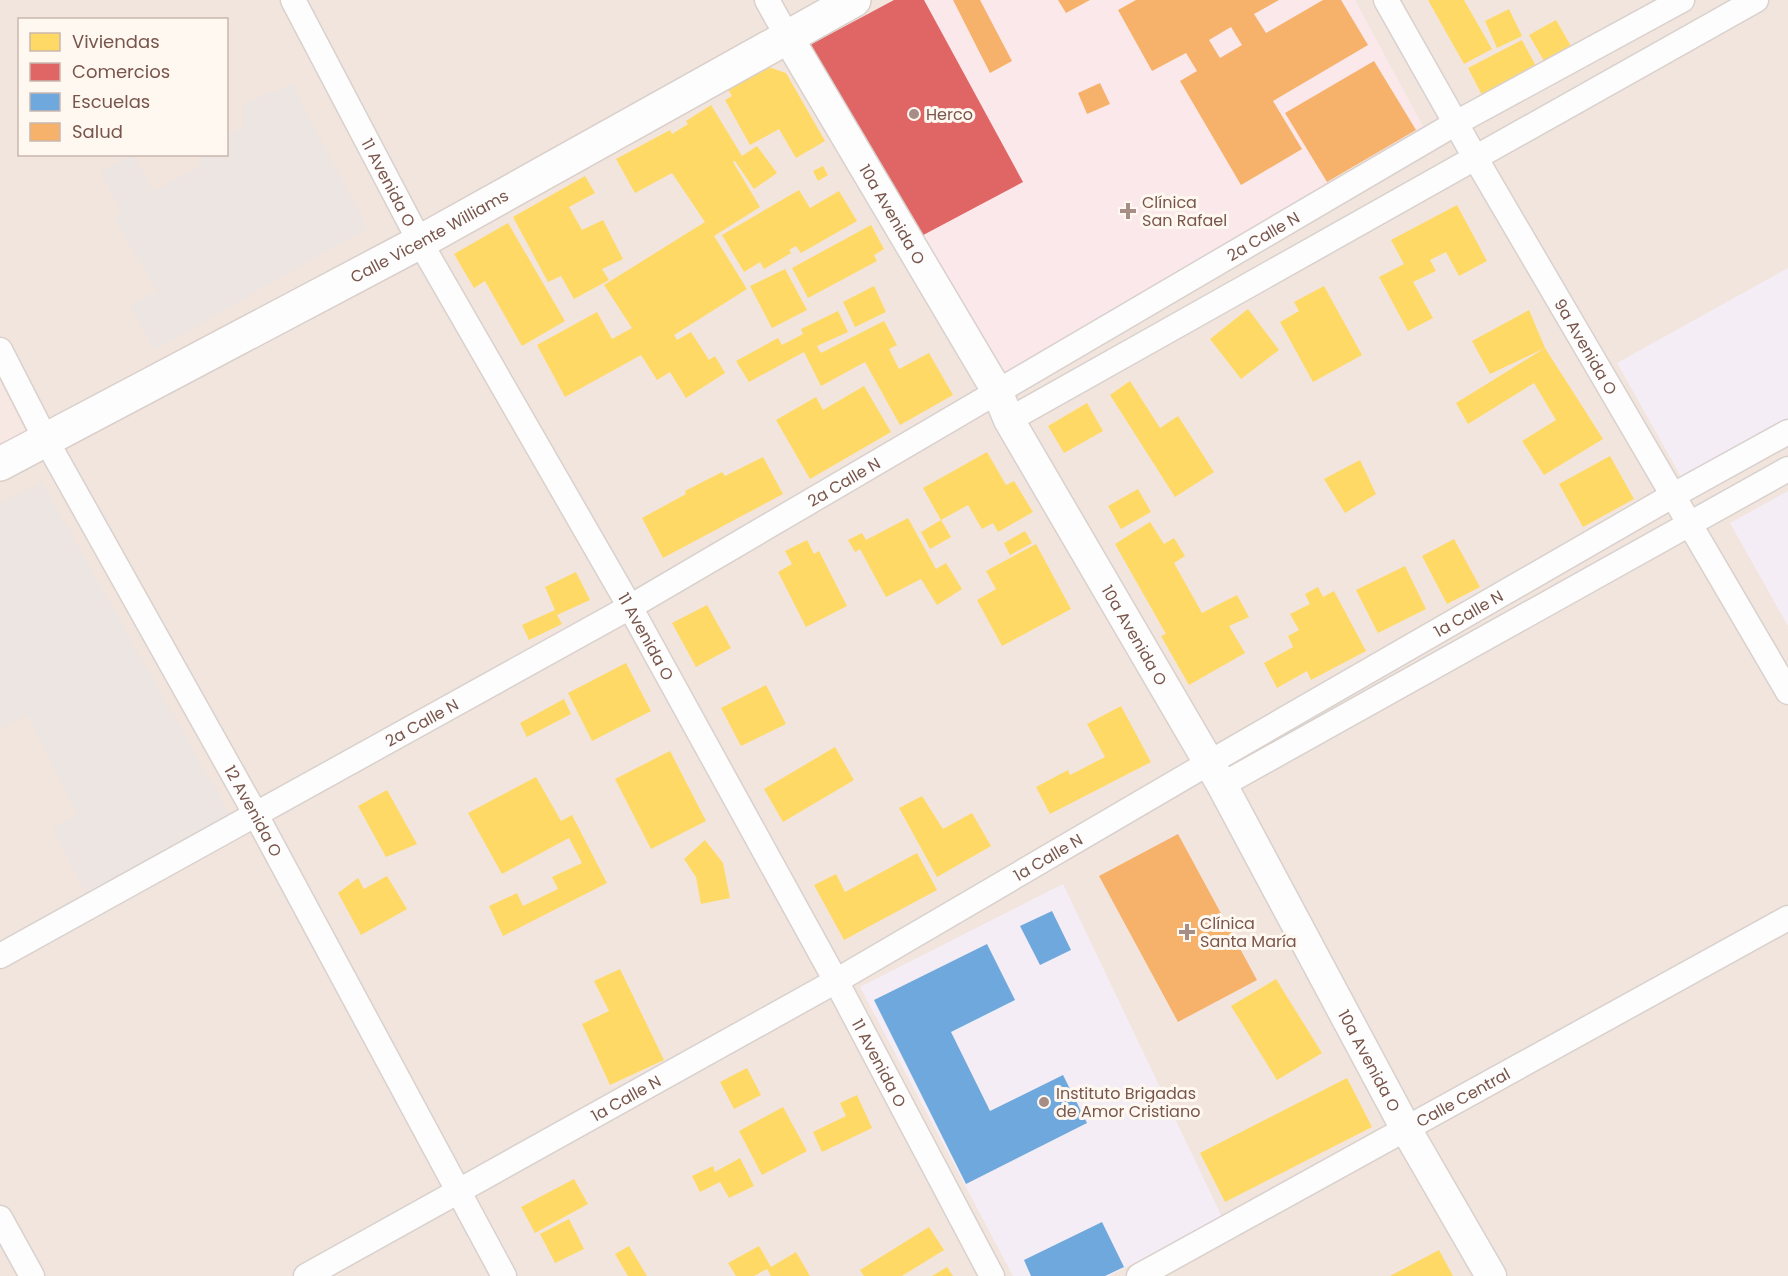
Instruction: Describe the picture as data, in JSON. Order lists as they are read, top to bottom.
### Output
{
  "streets": {
    "main road": ["Calle Vicente Williams"],
    "street": [
      "11 Avenida O",
      "10a Avenida O",
      "2a Calle N",
      "9a Avenida O",
      "1a Calle N",
      "12 Avenida O",
      "Calle Central"
    ]
  },
  "crossings": [
    ["11 Avenida O", "Calle Vicente Williams"],
    ["11 Avenida O", "2a Calle N"],
    ["11 Avenida O", "1a Calle N"],
    ["10a Avenida O", "Calle Vicente Williams"],
    ["10a Avenida O", "2a Calle N"],
    ["10a Avenida O", "1a Calle N"],
    ["10a Avenida O", "Calle Central"],
    ["Calle Vicente Williams", "12 Avenida O"],
    ["2a Calle N", "9a Avenida O"],
    ["2a Calle N", "12 Avenida O"],
    ["9a Avenida O", "1a Calle N"],
    ["1a Calle N", "12 Avenida O"]
  ],
  "places": {
    "other": ["Herco", "Instituto Brigadas de Amor Cristiano"],
    "health": ["Clínica San Rafael", "Clínica Santa María"]
  },
  "legend": [
    "Viviendas",
    "Comercios",
    "Escuelas",
    "Salud"
  ]
}
